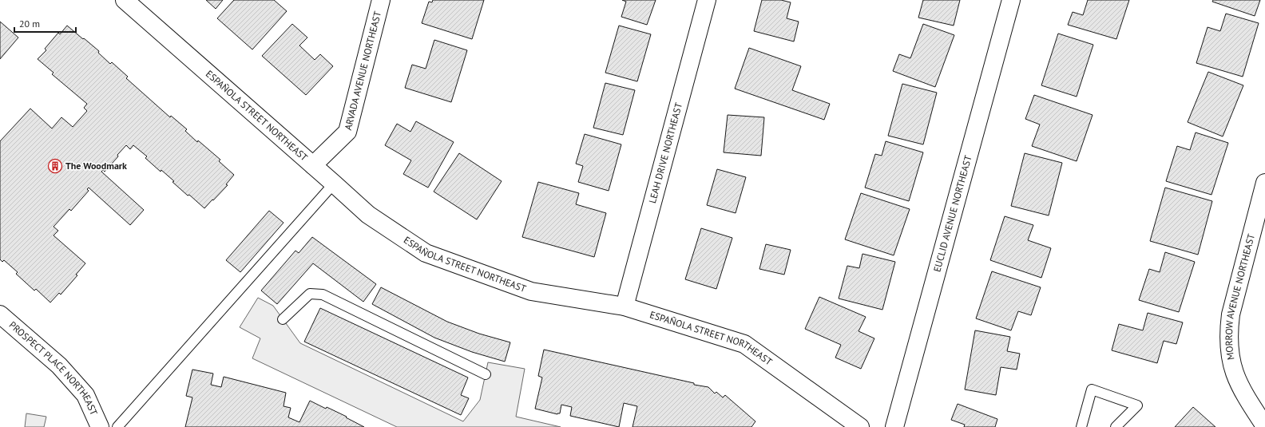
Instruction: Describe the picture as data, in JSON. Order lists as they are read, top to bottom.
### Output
{
  "streets": {
    "street": [
      "ARVADA AVENUE NORTHEAST",
      "ESPAÑOLA STREET NORTHEAST",
      "LEAH DRIVE NORTHEAST",
      "EUCLID AVENUE NORTHEAST",
      "MORROW AVENUE NORTHEAST",
      "PROSPECT PLACE NORTHEAST"
    ]
  },
  "crossings": [
    ["ARVADA AVENUE NORTHEAST", "ESPAÑOLA STREET NORTHEAST"],
    ["ESPAÑOLA STREET NORTHEAST", "LEAH DRIVE NORTHEAST"]
  ],
  "places": {
    "building": ["The Woodmark"]
  },
  "scale_bar": "20 m"
}
